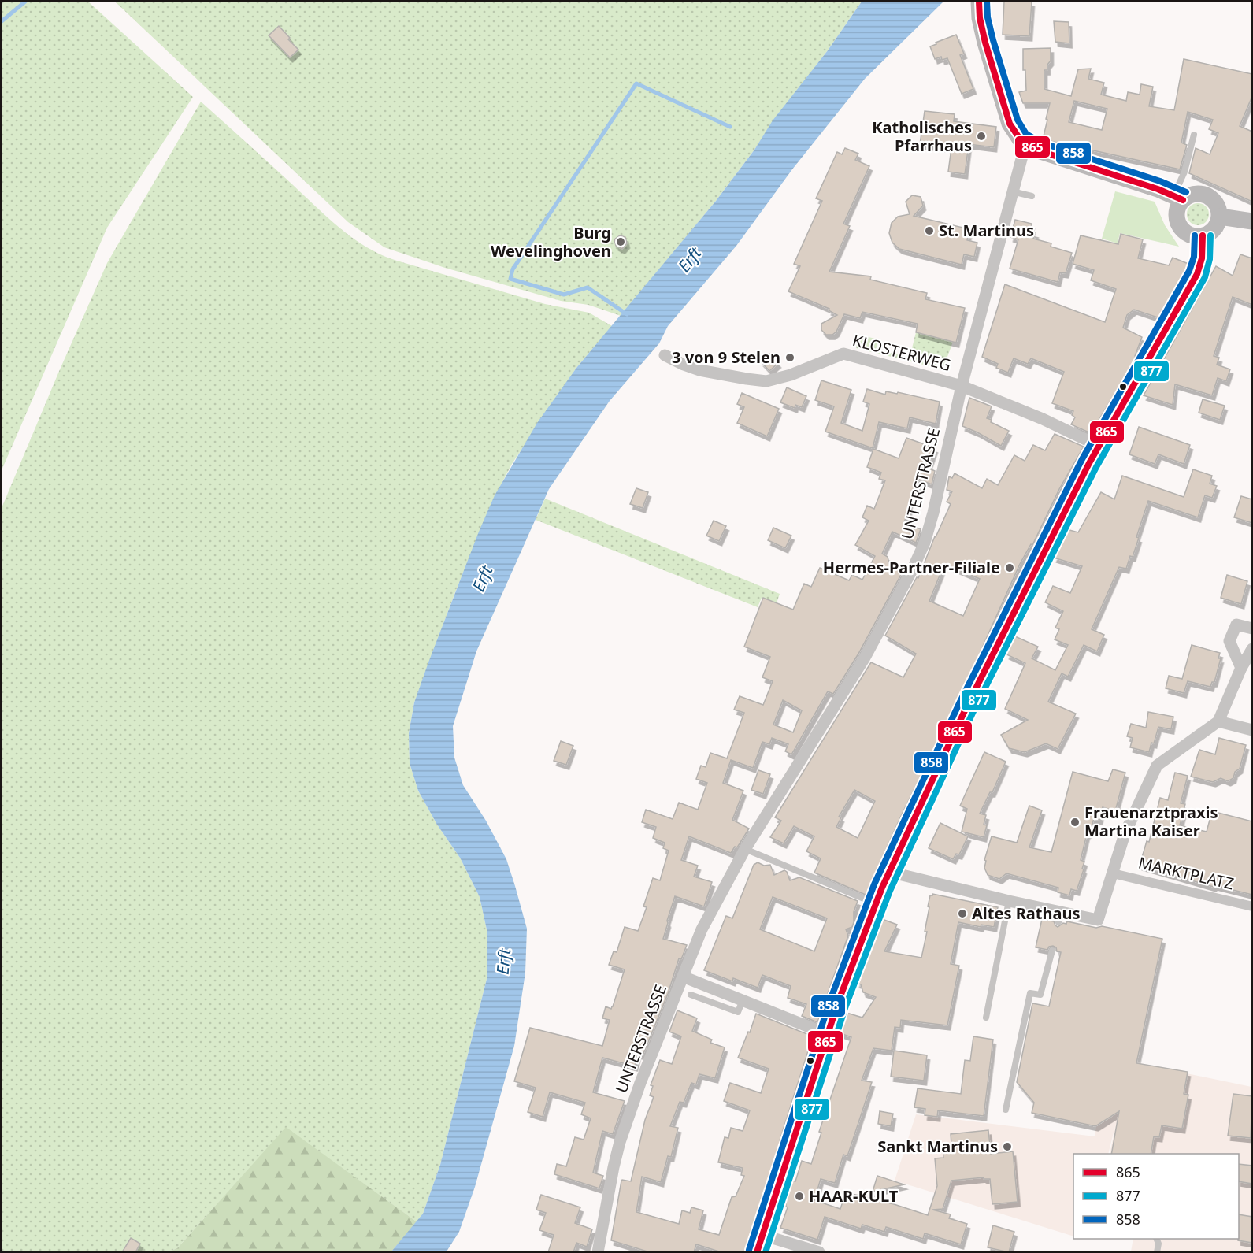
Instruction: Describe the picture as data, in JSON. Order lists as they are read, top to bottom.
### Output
{
  "streets": {
    "street": ["KLOSTERWEG", "UNTERSTRASSE", "MARKTPLATZ"]
  },
  "crossings": [
    ["KLOSTERWEG", "UNTERSTRASSE"]
  ],
  "water": ["Erft"],
  "places": [
    "Katholisches Pfarrhaus",
    "St. Martinus",
    "Burg Wevelinghoven",
    "3 von 9 Stelen",
    "Hermes-Partner-Filiale",
    "Frauenarztpraxis Martina Kaiser",
    "Altes Rathaus",
    "Sankt Martinus",
    "HAAR-KULT"
  ],
  "lines": ["transit line 865", "transit line 858", "transit line 877"],
  "legend": ["865", "877", "858"]
}
